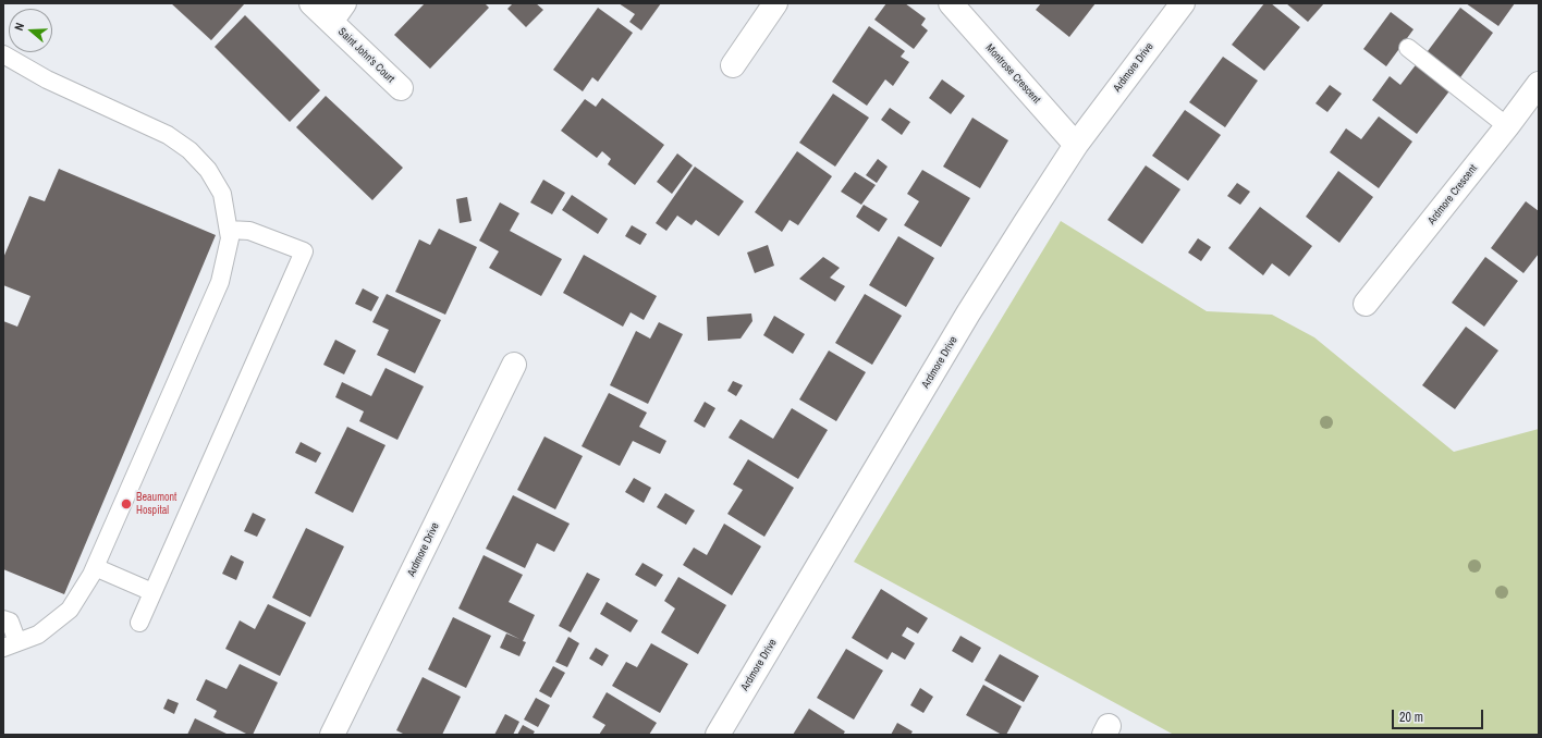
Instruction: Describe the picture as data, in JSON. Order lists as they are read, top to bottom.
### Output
{
  "streets": {
    "street": [
      "Saint John's Court",
      "Ardmore Drive",
      "Montrose Crescent",
      "Ardmore Crescent"
    ]
  },
  "crossings": [
    ["Ardmore Drive", "Montrose Crescent"]
  ],
  "places": ["Beaumont Hospital"],
  "scale_bar": "20 m",
  "north": "left"
}
